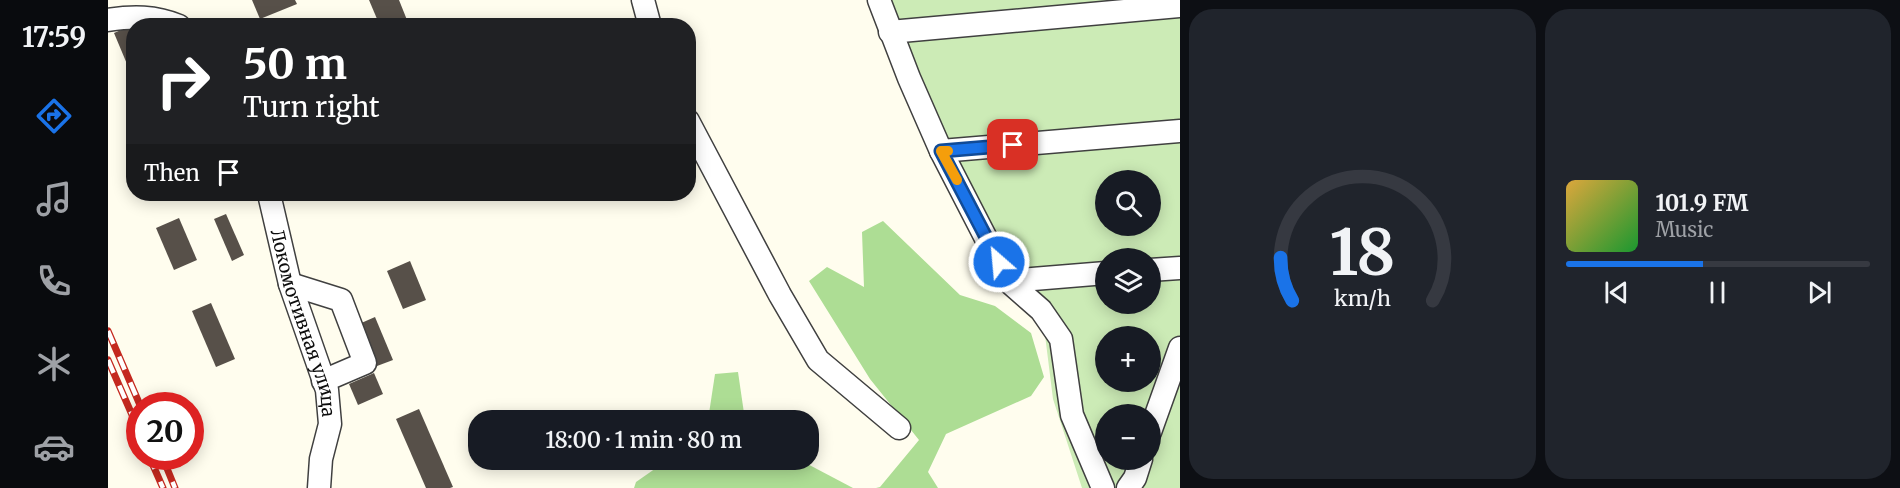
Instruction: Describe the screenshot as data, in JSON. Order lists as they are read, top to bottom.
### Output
{
  "streets": {
    "street": ["Локомотивная улица"]
  },
  "page": {
    "tabs": "17:59",
    "turn": ["50 m", "Turn right"],
    "then": "Then",
    "map_buttons": ["+", "−"],
    "song": ["101.9 FM", "Music"],
    "limit": "20",
    "trip": "18:00 · 1 min · 80 m",
    "gauge": ["18", "km/h"]
  }
}
